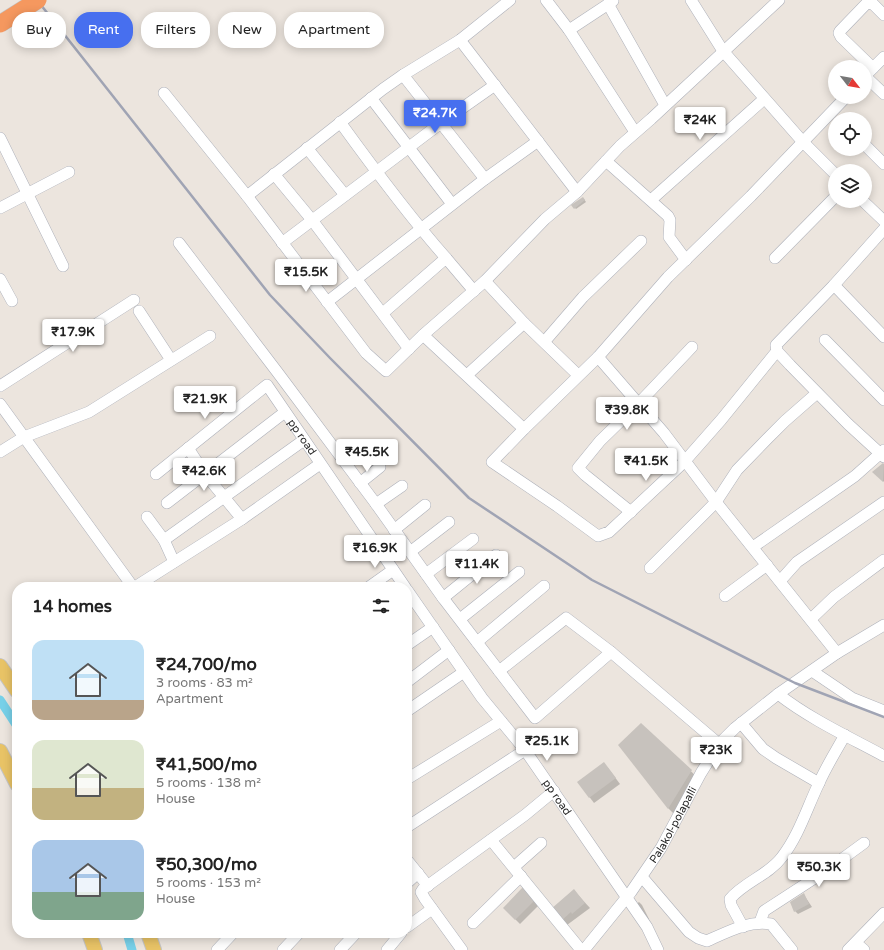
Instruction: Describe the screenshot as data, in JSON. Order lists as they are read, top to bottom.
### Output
{
  "streets": {
    "street": ["pp road", "Palakol-polapalli"]
  },
  "crossings": [
    ["pp road", "Palakol-polapalli"]
  ],
  "north": "bottom right",
  "page": {
    "chip": [
      "Buy",
      "Rent",
      "Filters",
      "New",
      "Apartment"
    ],
    "price": [
      "₹24.7K",
      "₹24K",
      "₹15.5K",
      "₹17.9K",
      "₹21.9K",
      "₹39.8K",
      "₹45.5K",
      "₹41.5K",
      "₹42.6K",
      "₹16.9K",
      "₹11.4K",
      "₹25.1K",
      "₹23K",
      "₹50.3K"
    ],
    "heading": "14 homes",
    "list": [
      {
        "name": "₹24,700/mo",
        "note": "3 rooms · 83 m² · Apartment"
      },
      {
        "name": "₹41,500/mo",
        "note": "5 rooms · 138 m² · House"
      },
      {
        "name": "₹50,300/mo",
        "note": "5 rooms · 153 m² · House"
      }
    ]
  }
}
